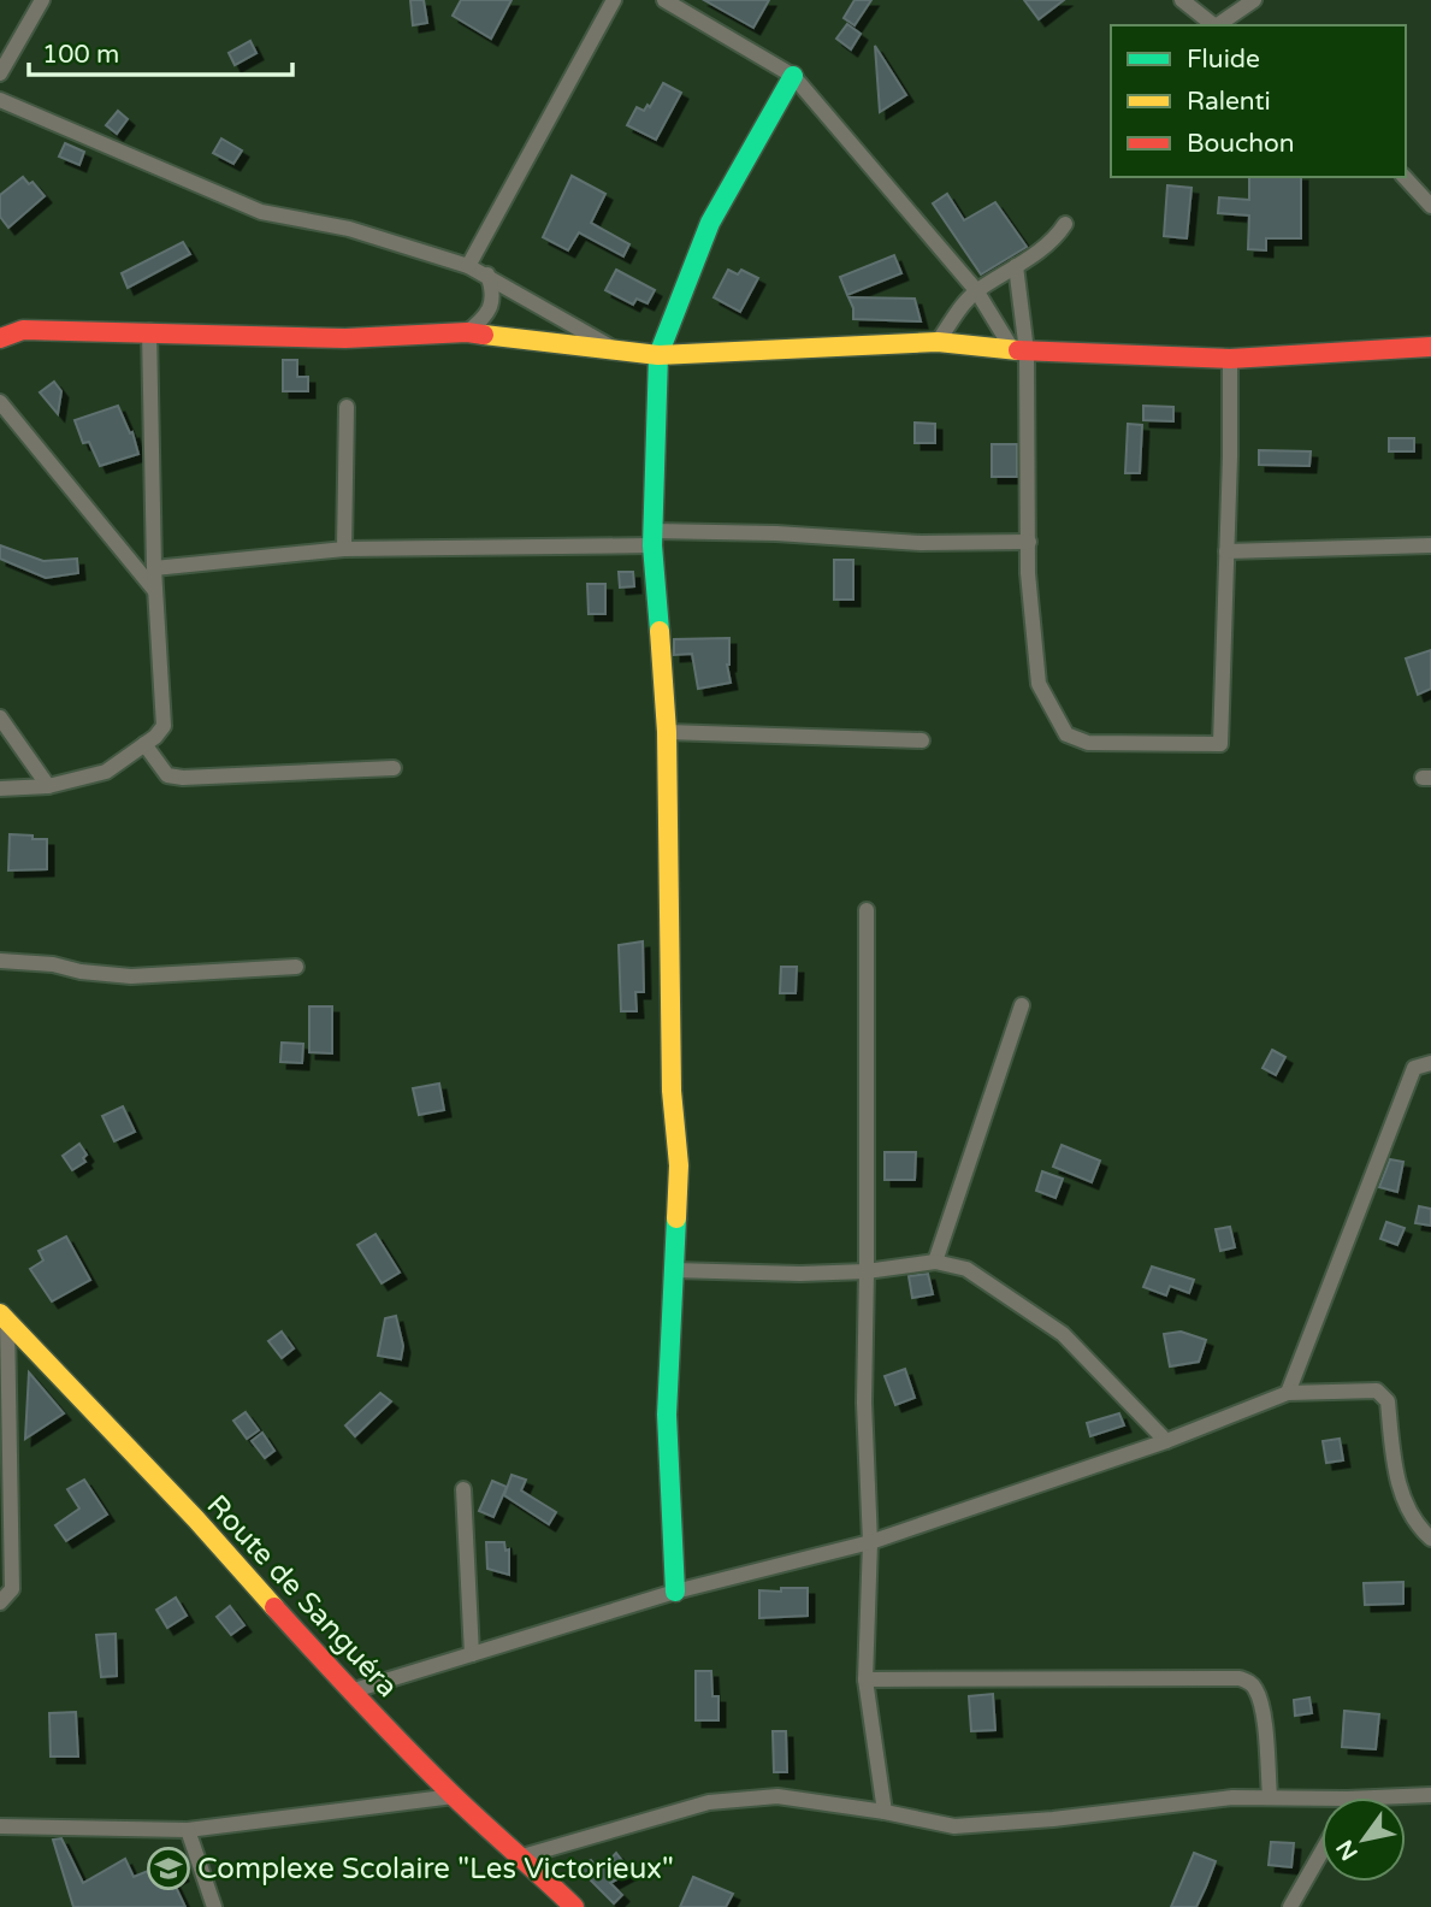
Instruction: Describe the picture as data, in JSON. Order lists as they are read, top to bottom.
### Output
{
  "streets": {
    "street": ["Route de Sanguéra"]
  },
  "places": {
    "school or university": ["Complexe Scolaire \"Les Victorieux\""]
  },
  "legend": ["Fluide", "Ralenti", "Bouchon"],
  "scale_bar": "100 m",
  "north": "bottom left"
}
